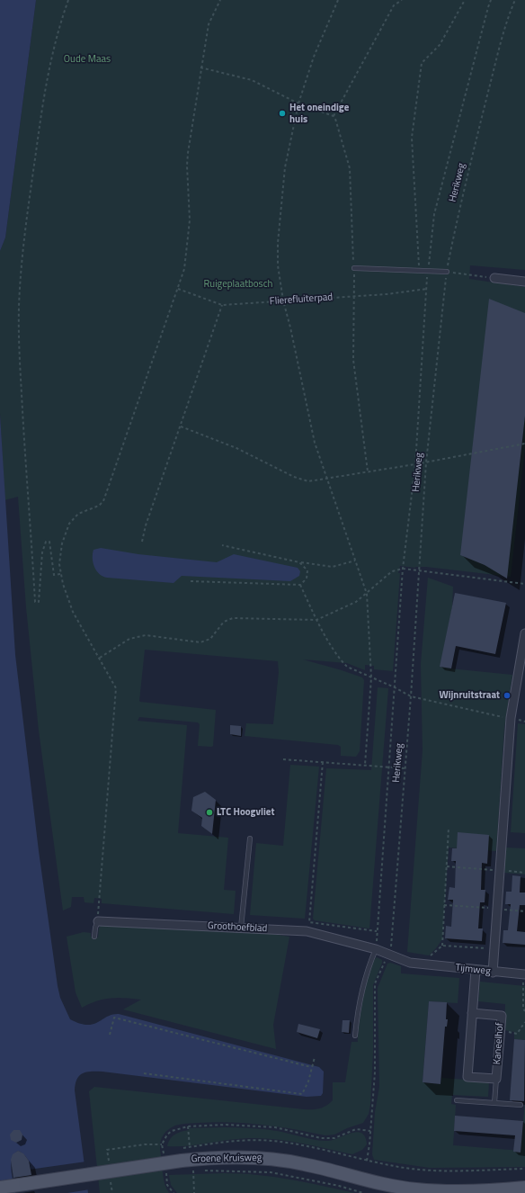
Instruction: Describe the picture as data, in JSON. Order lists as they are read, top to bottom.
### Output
{
  "streets": {
    "main road": ["Groene Kruisweg"],
    "street": ["Groothoefblad", "Tijmweg", "Kaneelhof"],
    "path": ["Herikweg", "Flierefluiterpad"]
  },
  "crossings": [
    ["Herikweg", "Groothoefblad"],
    ["Herikweg", "Tijmweg"],
    ["Herikweg", "Groene Kruisweg"],
    ["Groothoefblad", "Tijmweg"],
    ["Tijmweg", "Kaneelhof"]
  ],
  "parks": ["Oude Maas", "Ruigeplaatbosch"],
  "places": ["Het oneindige huis", "Wijnruitstraat", "LTC Hoogvliet"]
}
